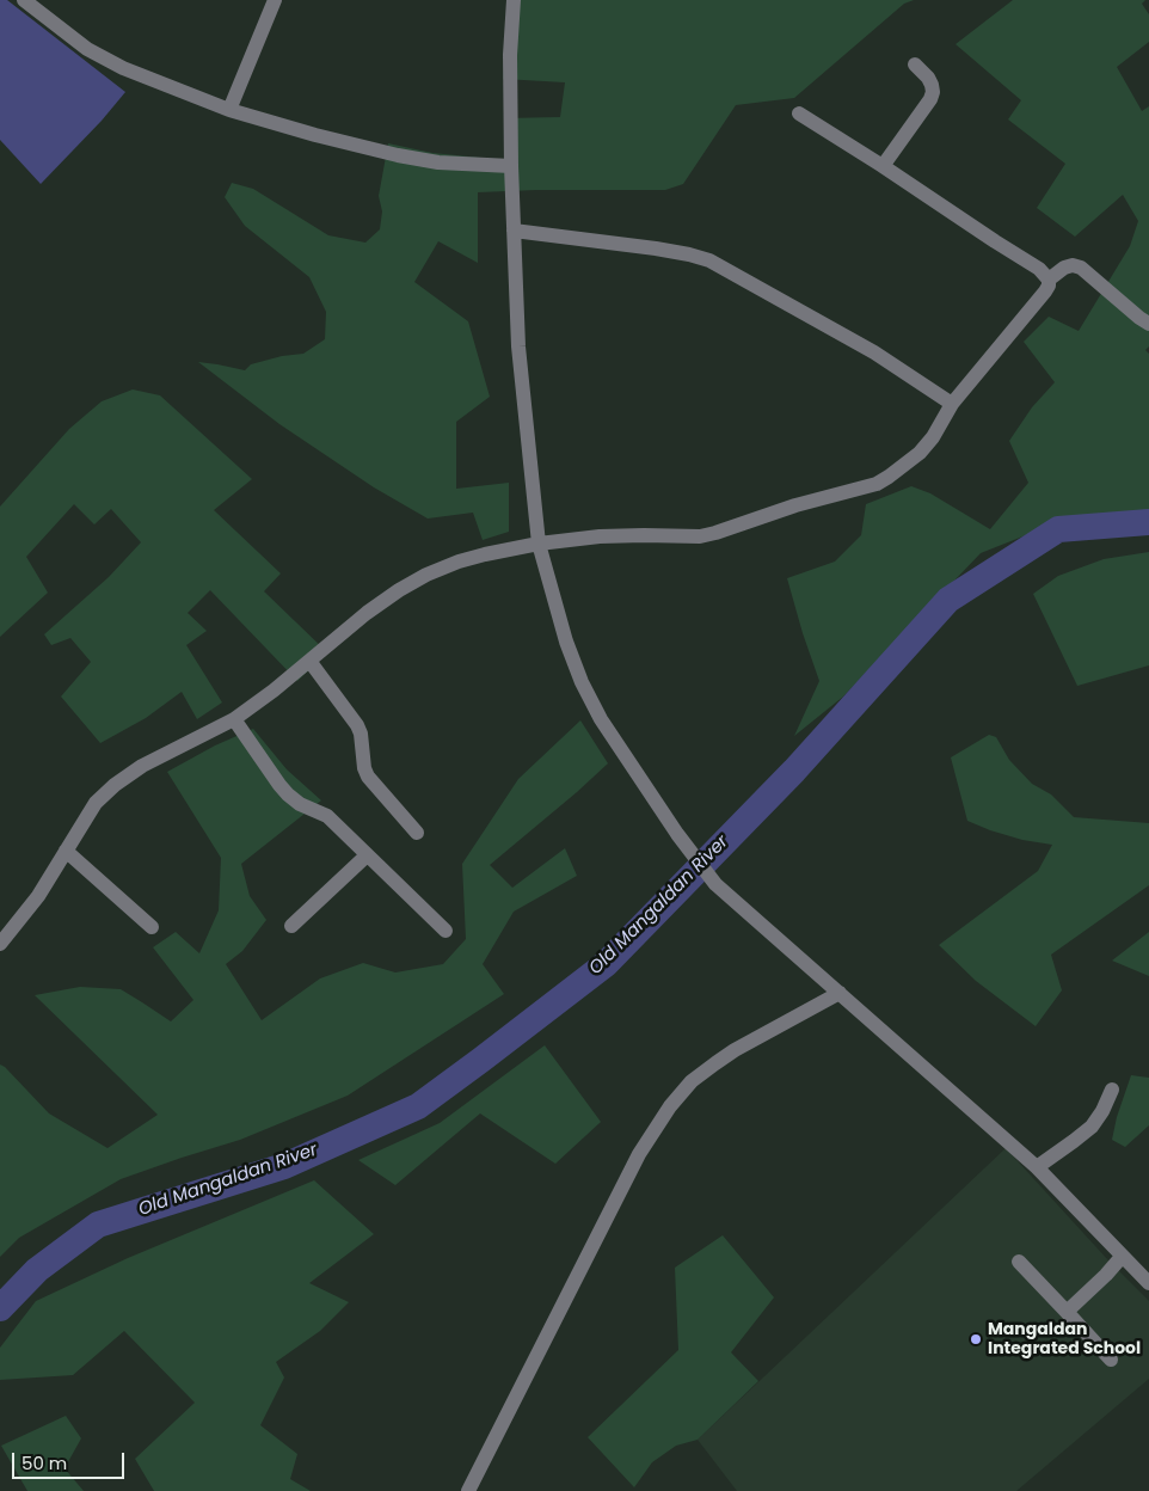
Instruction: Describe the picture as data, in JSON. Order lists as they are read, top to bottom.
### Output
{
  "water": ["Old Mangaldan River"],
  "places": ["Mangaldan Integrated School"],
  "scale_bar": "50 m"
}
